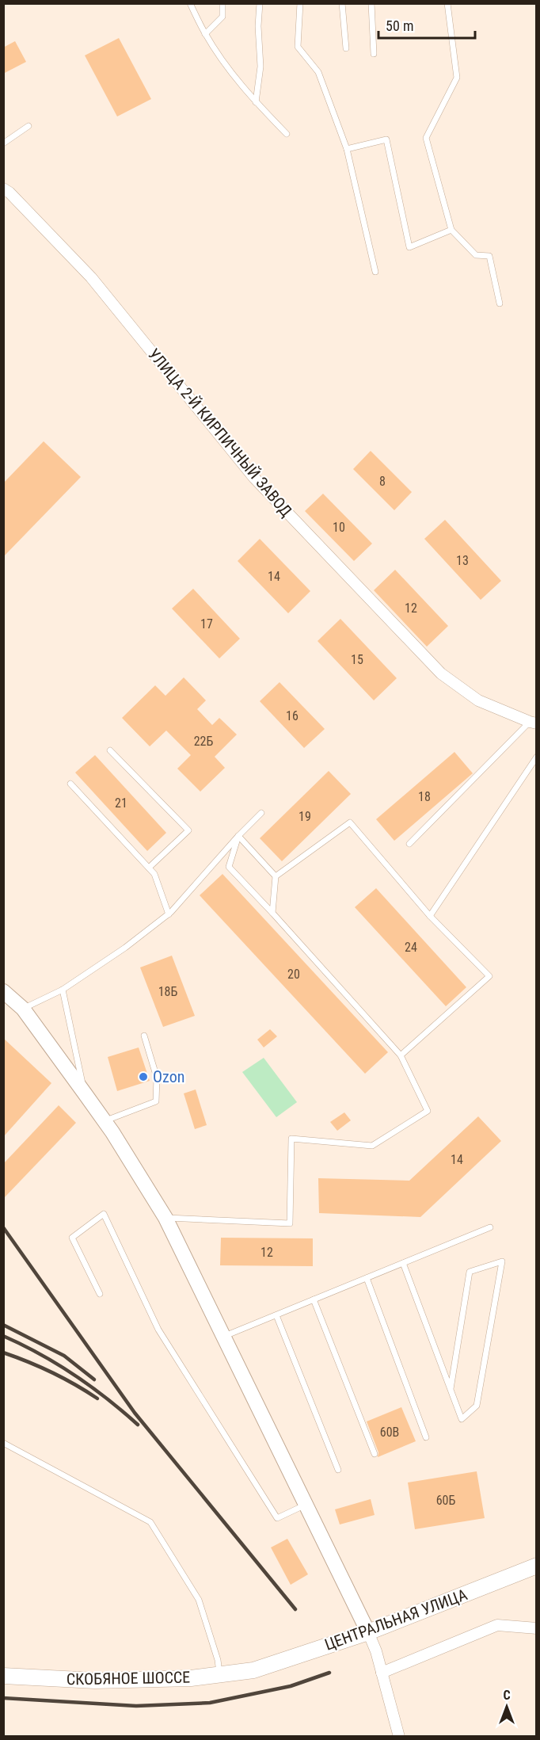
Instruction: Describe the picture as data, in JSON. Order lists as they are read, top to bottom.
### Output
{
  "streets": {
    "main road": ["ЦЕНТРАЛЬНАЯ УЛИЦА", "СКОБЯНОЕ ШОССЕ"],
    "street": ["УЛИЦА 2-Й КИРПИЧНЫЙ ЗАВОД"]
  },
  "crossings": [
    ["ЦЕНТРАЛЬНАЯ УЛИЦА", "СКОБЯНОЕ ШОССЕ"]
  ],
  "places": ["Ozon"],
  "house_numbers": [
    "8",
    "10",
    "13",
    "14",
    "12",
    "17",
    "15",
    "16",
    "22Б",
    "18",
    "21",
    "19",
    "24",
    "20",
    "18Б",
    "14",
    "12",
    "60В",
    "60Б"
  ],
  "scale_bar": "50 m",
  "north": "top"
}
